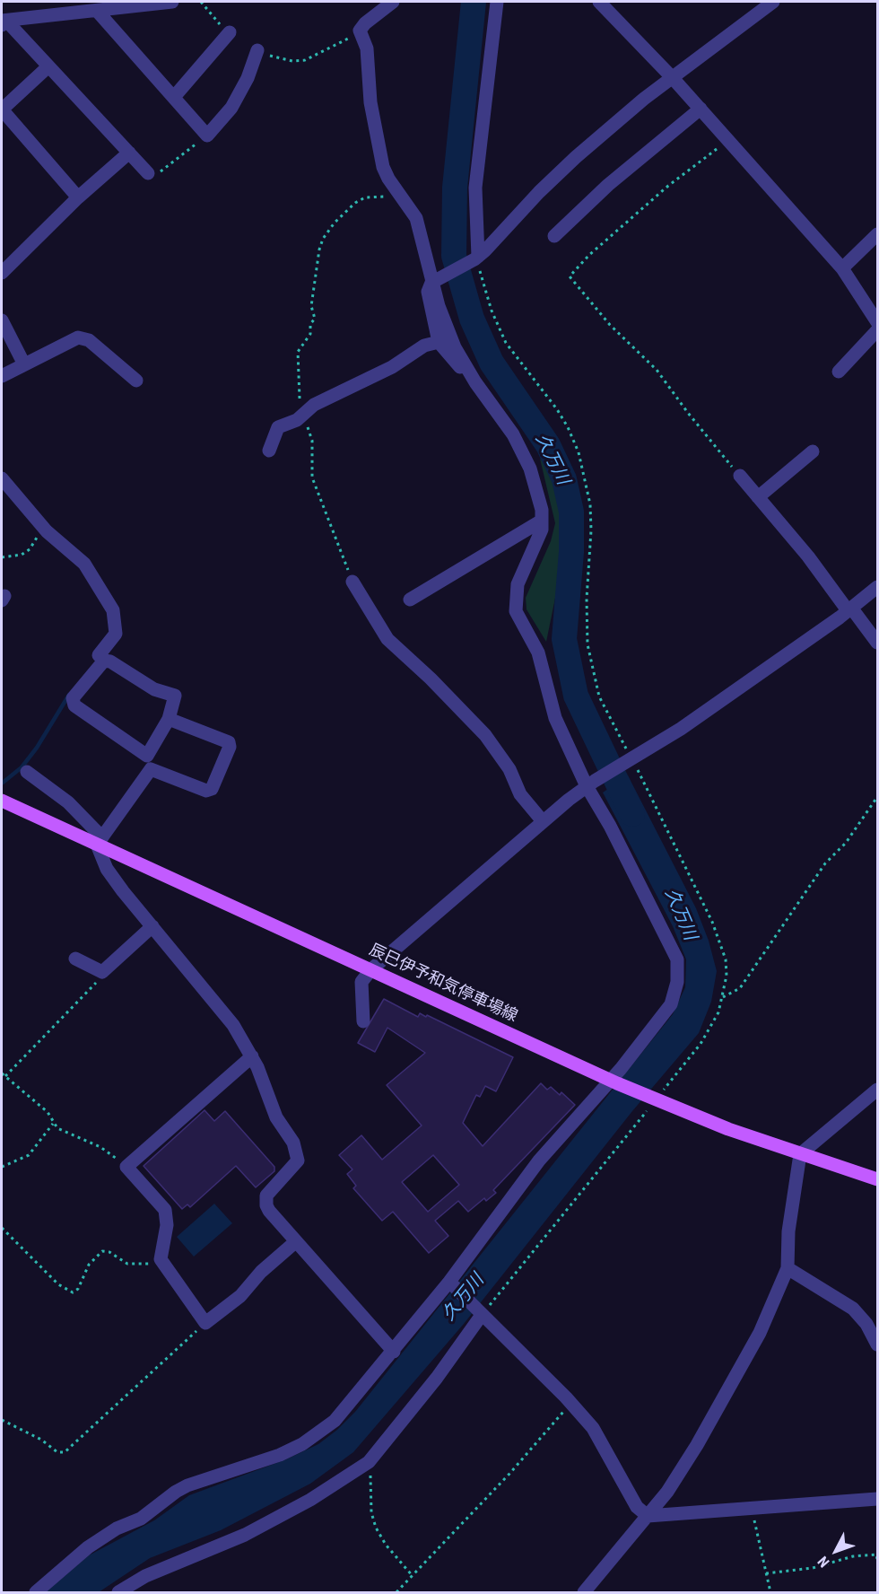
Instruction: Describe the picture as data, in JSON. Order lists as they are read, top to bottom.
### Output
{
  "streets": {
    "main road": ["辰巳伊予和気停車場線"]
  },
  "water": ["久万川"],
  "north": "bottom left"
}
